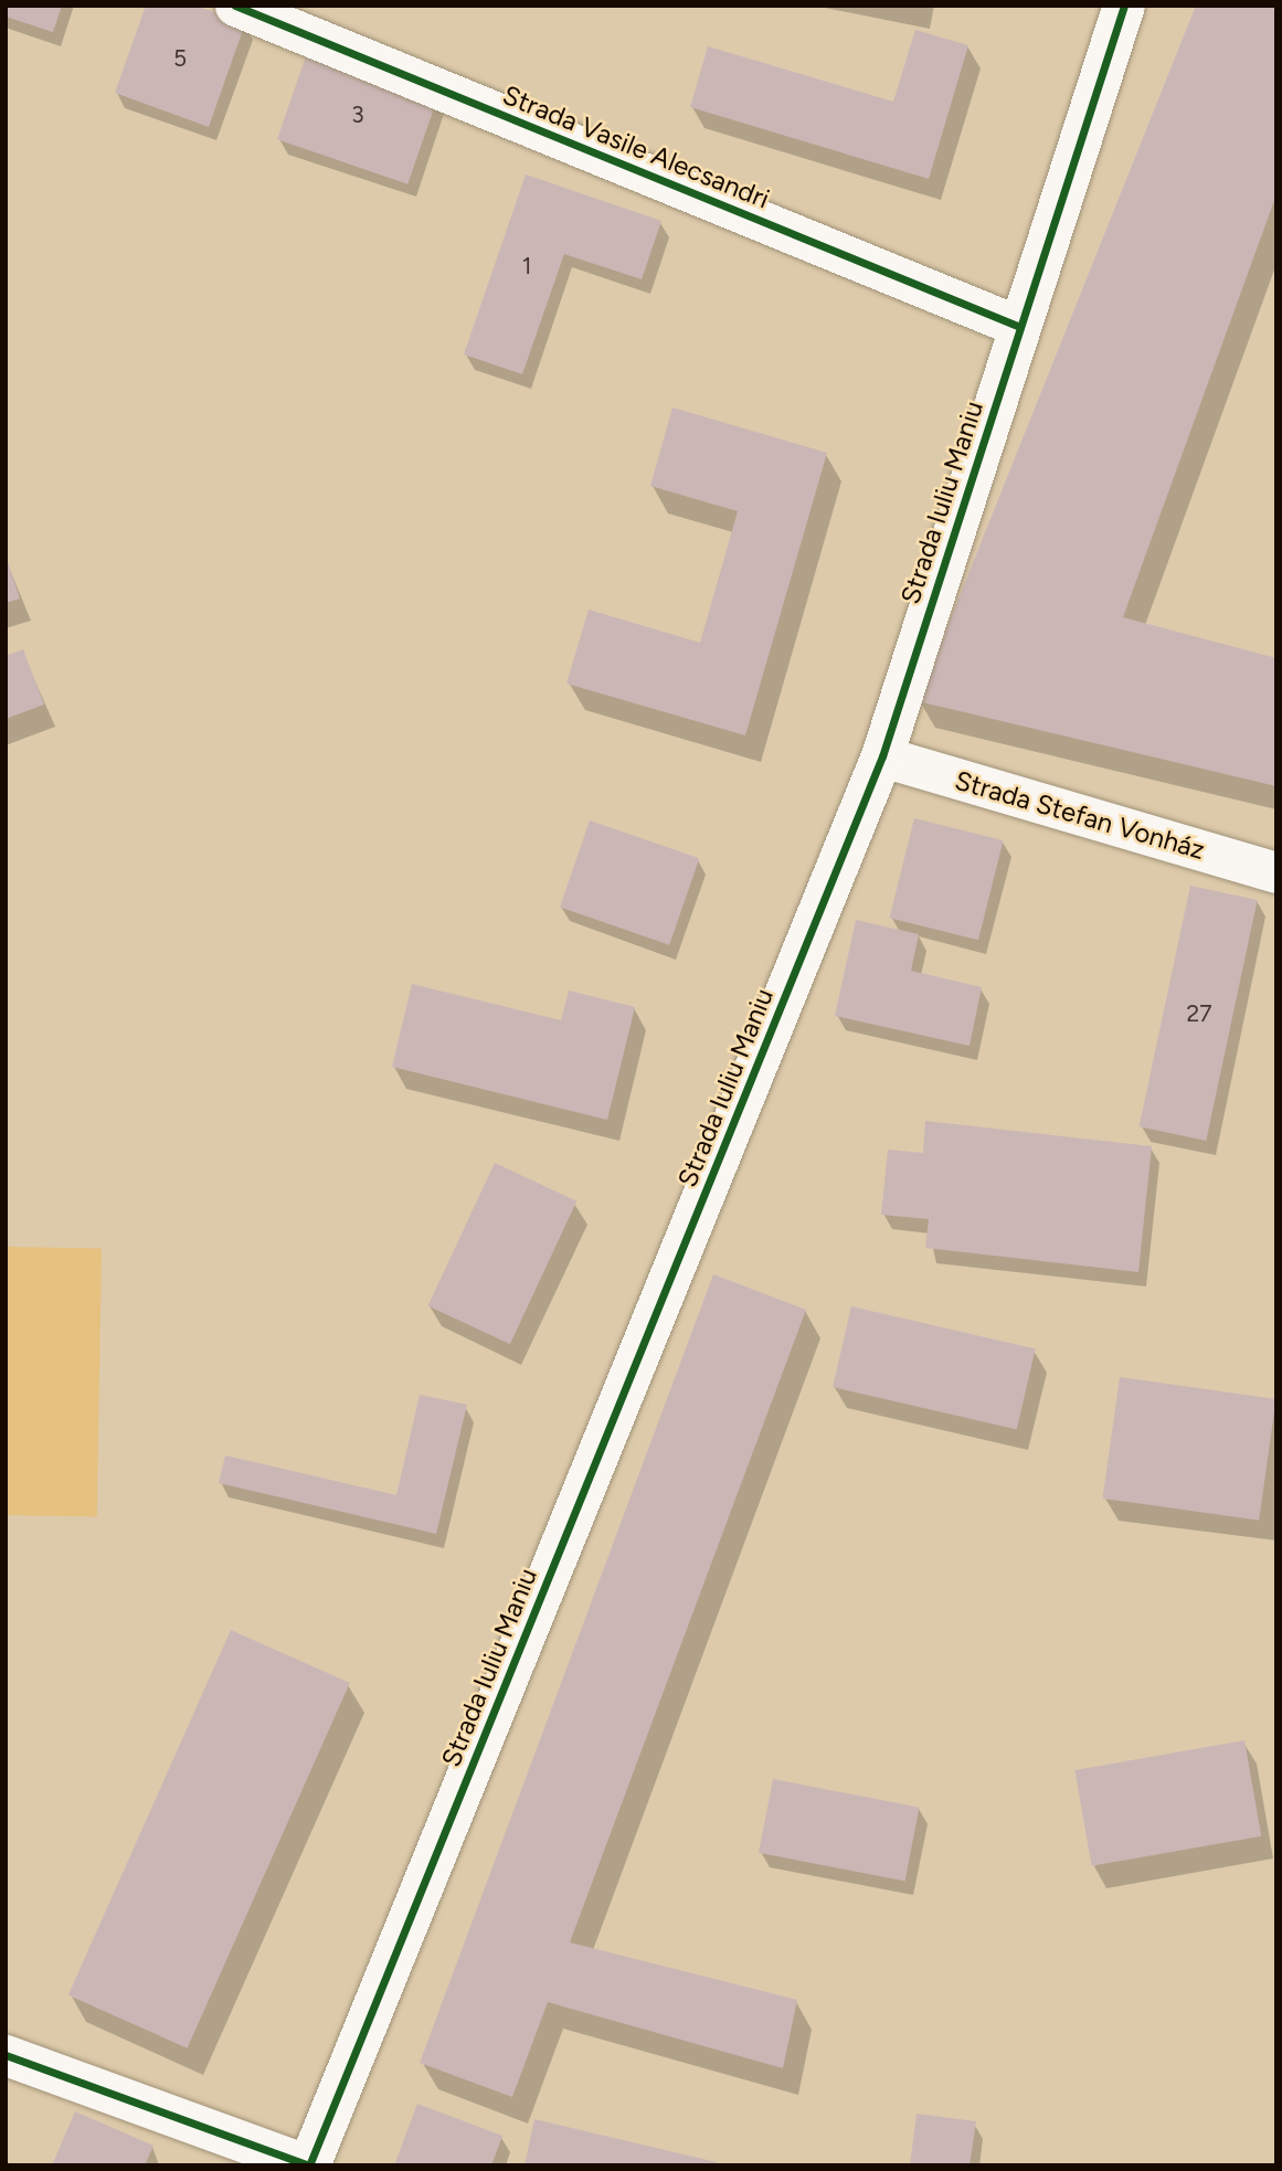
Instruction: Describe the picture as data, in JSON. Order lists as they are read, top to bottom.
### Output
{
  "streets": {
    "street": ["Strada Vasile Alecsandri", "Strada Iuliu Maniu", "Strada Stefan Vonház"]
  },
  "crossings": [
    ["Strada Vasile Alecsandri", "Strada Iuliu Maniu"],
    ["Strada Iuliu Maniu", "Strada Stefan Vonház"]
  ],
  "house_numbers": [
    "5",
    "3",
    "1",
    "27"
  ]
}
